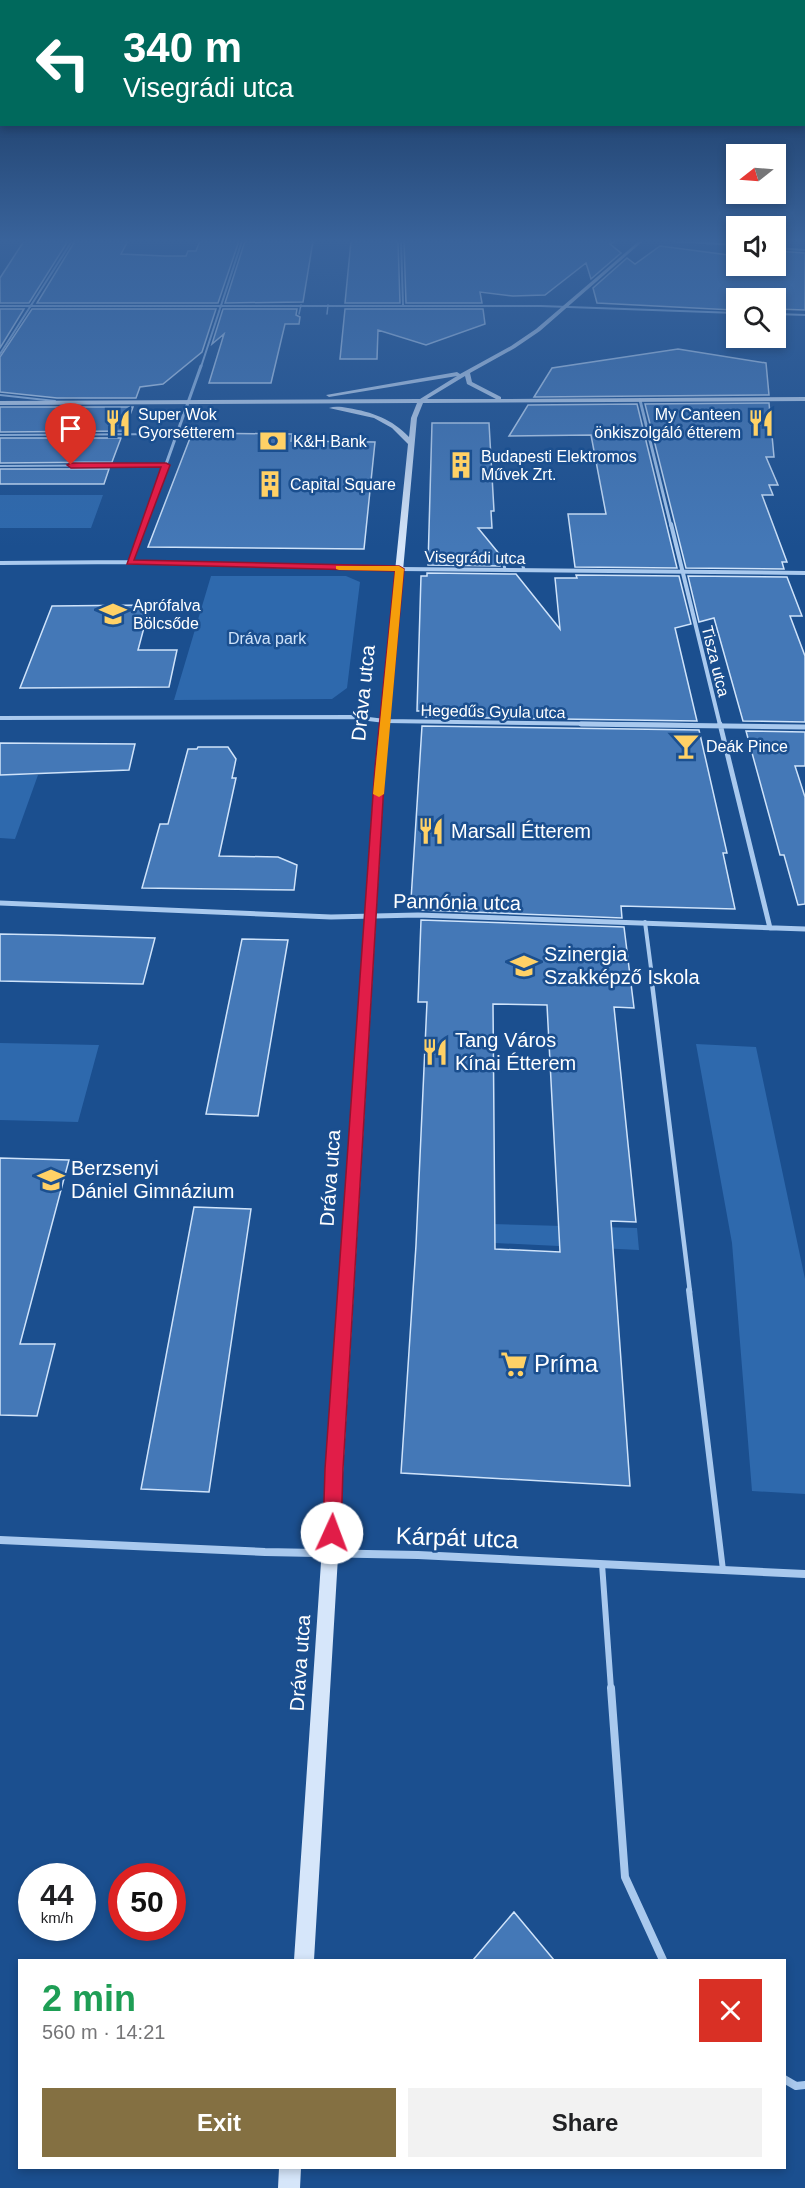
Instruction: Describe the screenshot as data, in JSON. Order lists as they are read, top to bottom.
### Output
{
  "streets": {
    "main road": ["Dráva utca"],
    "street": [
      "Visegrádi utca",
      "Tisza utca",
      "Hegedűs Gyula utca",
      "Pannónia utca",
      "Kárpát utca"
    ]
  },
  "crossings": [
    ["Visegrádi utca", "Tisza utca"],
    ["Visegrádi utca", "Dráva utca"],
    ["Tisza utca", "Hegedűs Gyula utca"],
    ["Tisza utca", "Pannónia utca"],
    ["Dráva utca", "Hegedűs Gyula utca"],
    ["Dráva utca", "Pannónia utca"],
    ["Dráva utca", "Kárpát utca"]
  ],
  "parks": ["Dráva park"],
  "places": {
    "restaurant": [
      "Super Wok Gyorsétterem",
      "My Canteen önkiszolgáló étterem",
      "Marsall Étterem",
      "Tang Város Kínai Étterem"
    ],
    "bank": ["K&H Bank"],
    "building": ["Budapesti Elektromos Művek Zrt.", "Capital Square"],
    "school or university": ["Aprófalva Bölcsőde", "Szinergia Szakképző Iskola", "Berzsenyi Dániel Gimnázium"],
    "bar": ["Deák Pince"],
    "supermarket": ["Príma"]
  },
  "north": "left",
  "page": {
    "turn": ["340 m", "Visegrádi utca"],
    "speed": "44 km/h",
    "limit": "50",
    "heading": ["2 min", "560 m · 14:21"],
    "buttons": ["Exit", "Share"]
  }
}
